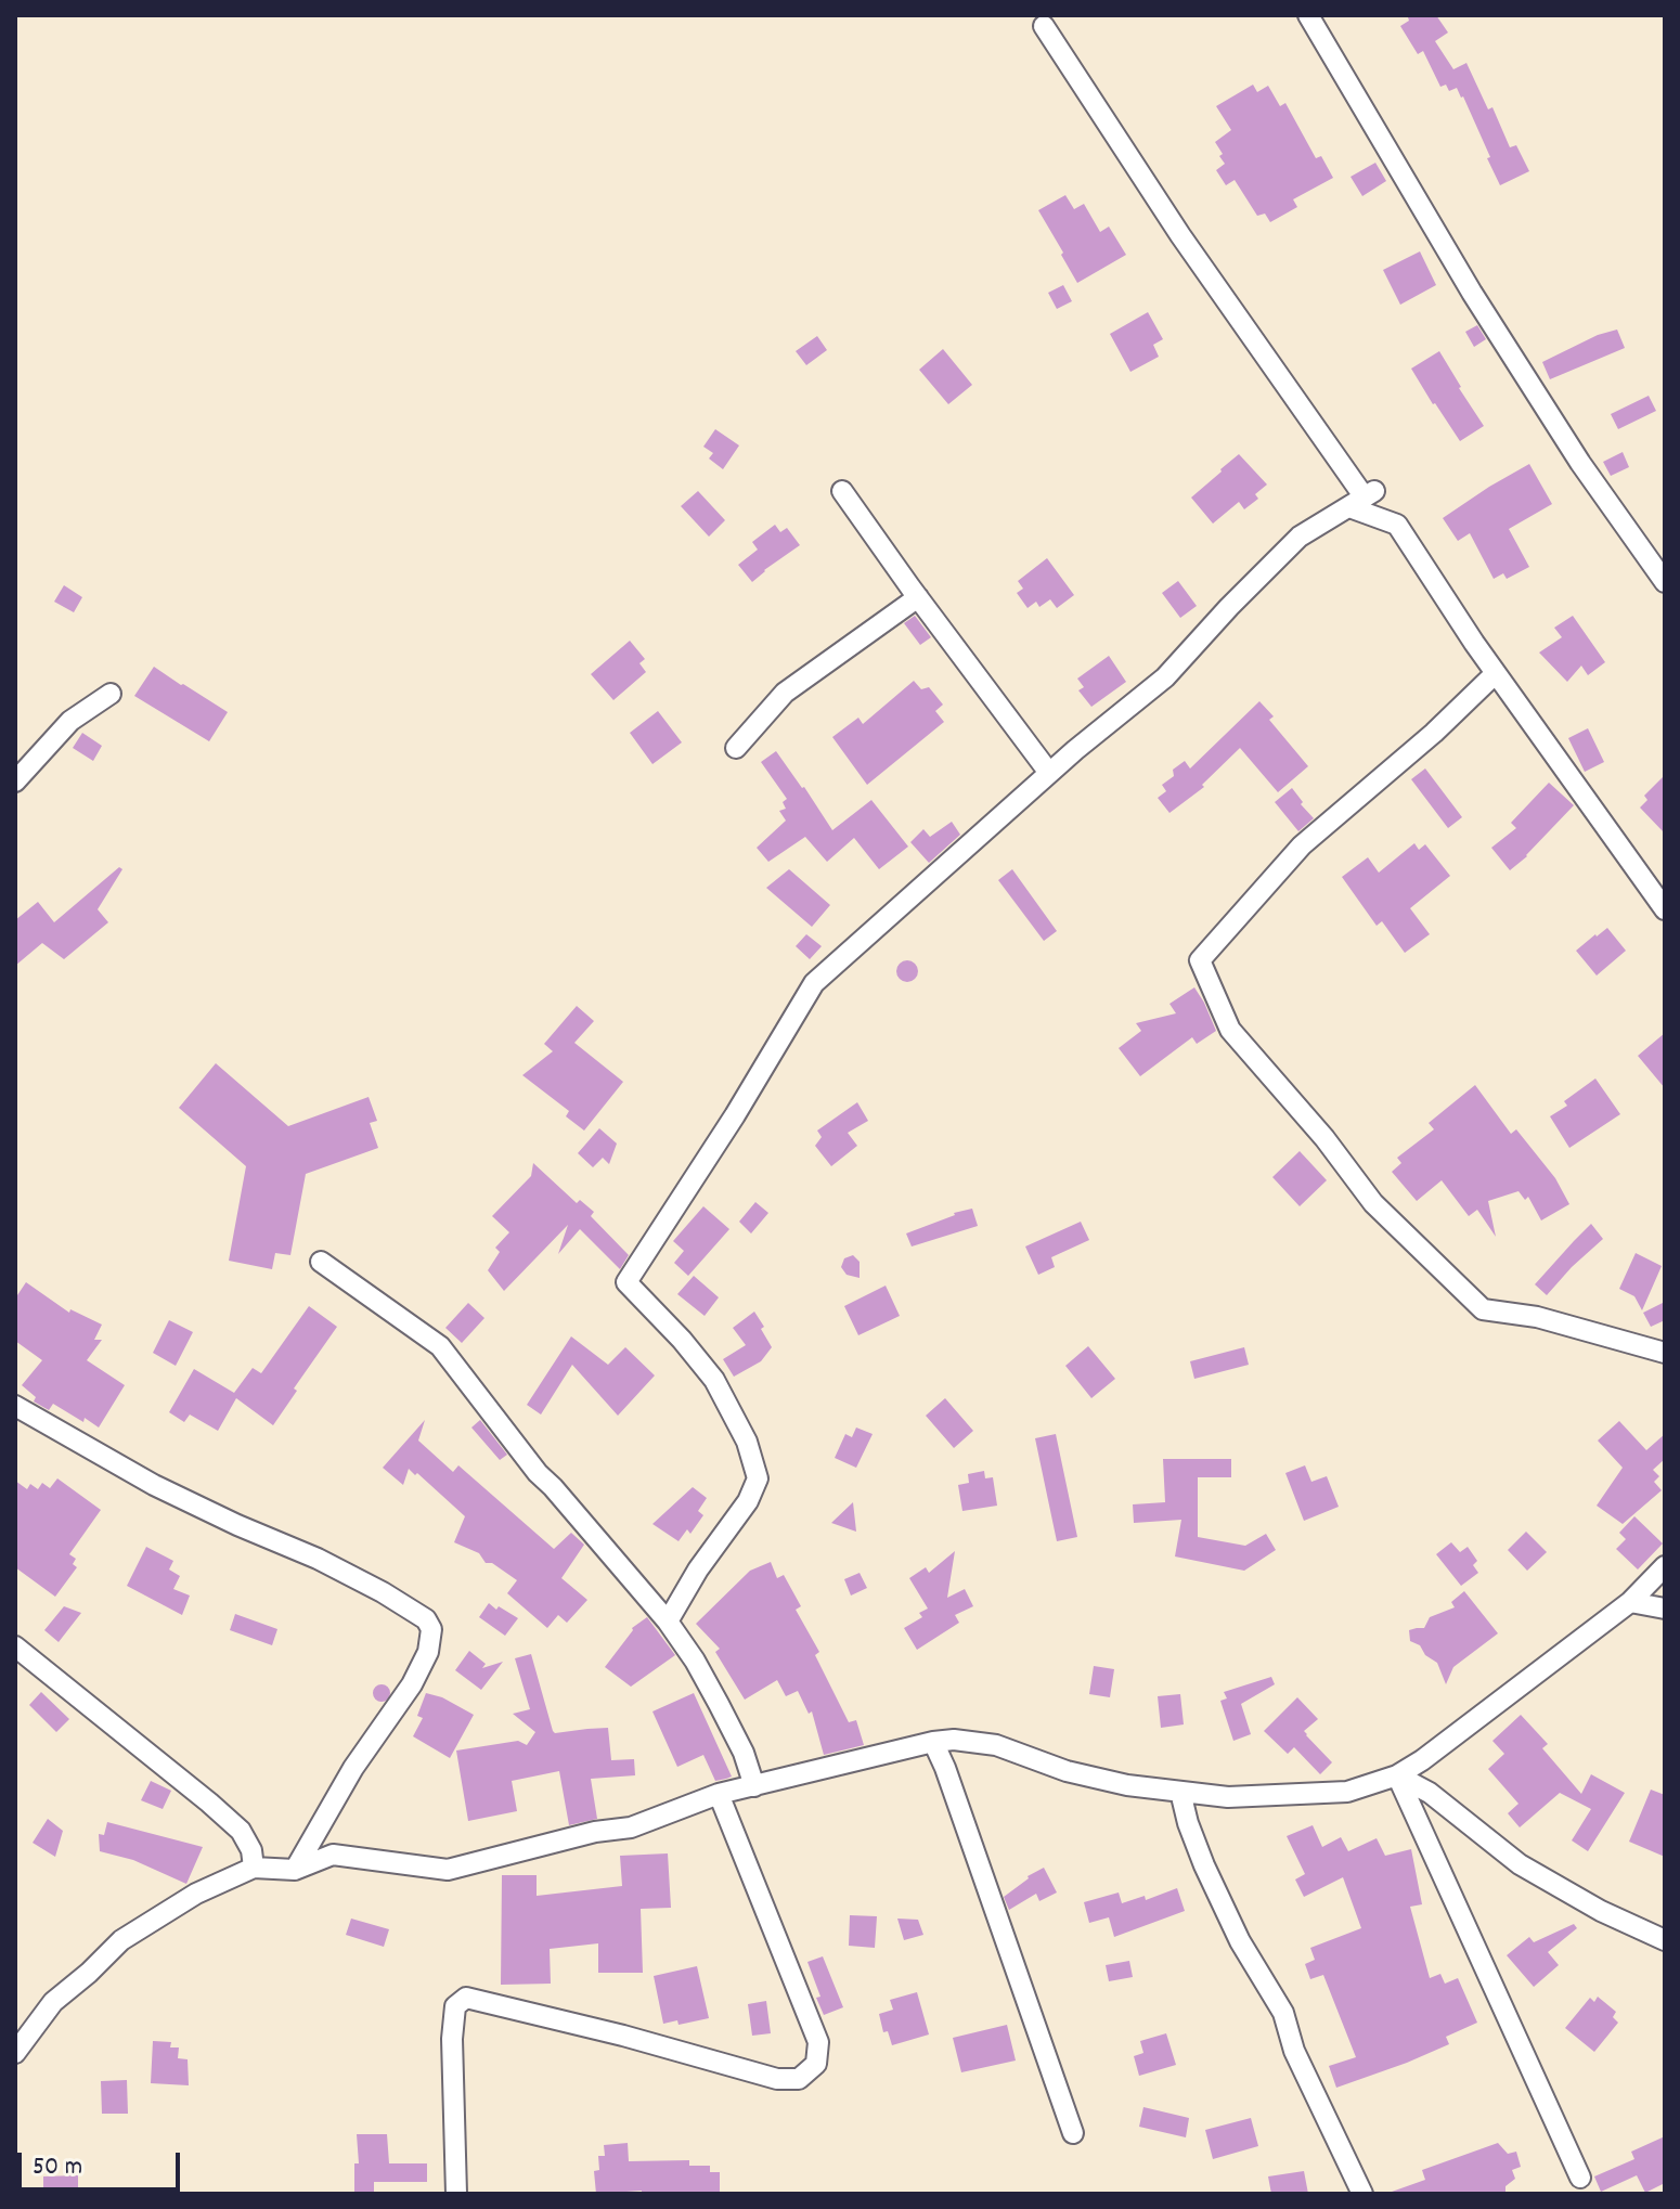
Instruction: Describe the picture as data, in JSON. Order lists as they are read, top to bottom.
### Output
{
  "scale_bar": "50 m"
}
